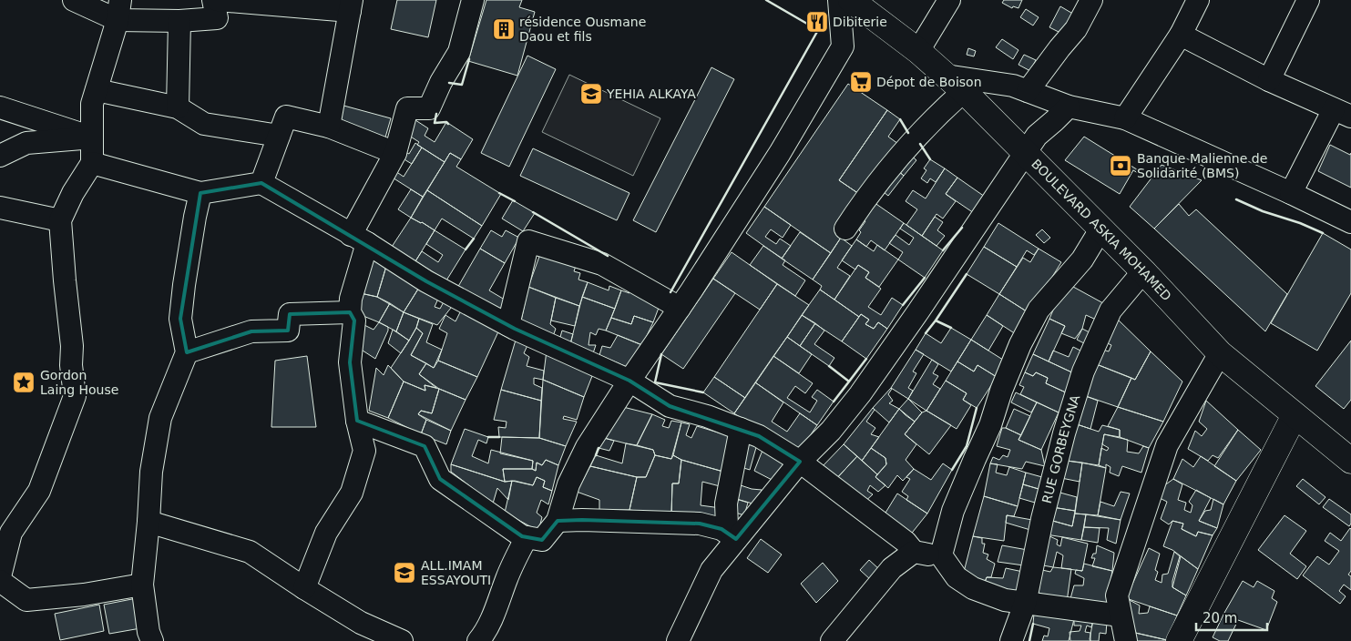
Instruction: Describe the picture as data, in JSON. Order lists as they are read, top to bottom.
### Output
{
  "streets": {
    "main road": ["BOULEVARD ASKIA MOHAMED"],
    "street": ["RUE GORBEYGNA"]
  },
  "crossings": [
    ["BOULEVARD ASKIA MOHAMED", "RUE GORBEYGNA"]
  ],
  "places": {
    "restaurant": ["Dibiterie"],
    "building": ["résidence Ousmane Daou et fils"],
    "supermarket": ["Dépot de Boison"],
    "school or university": ["YEHIA ALKAYA", "ALL.IMAM ESSAYOUTI"],
    "bank": ["Banque Malienne de Solidarité (BMS)"],
    "place": ["Gordon Laing House"]
  },
  "scale_bar": "20 m"
}
